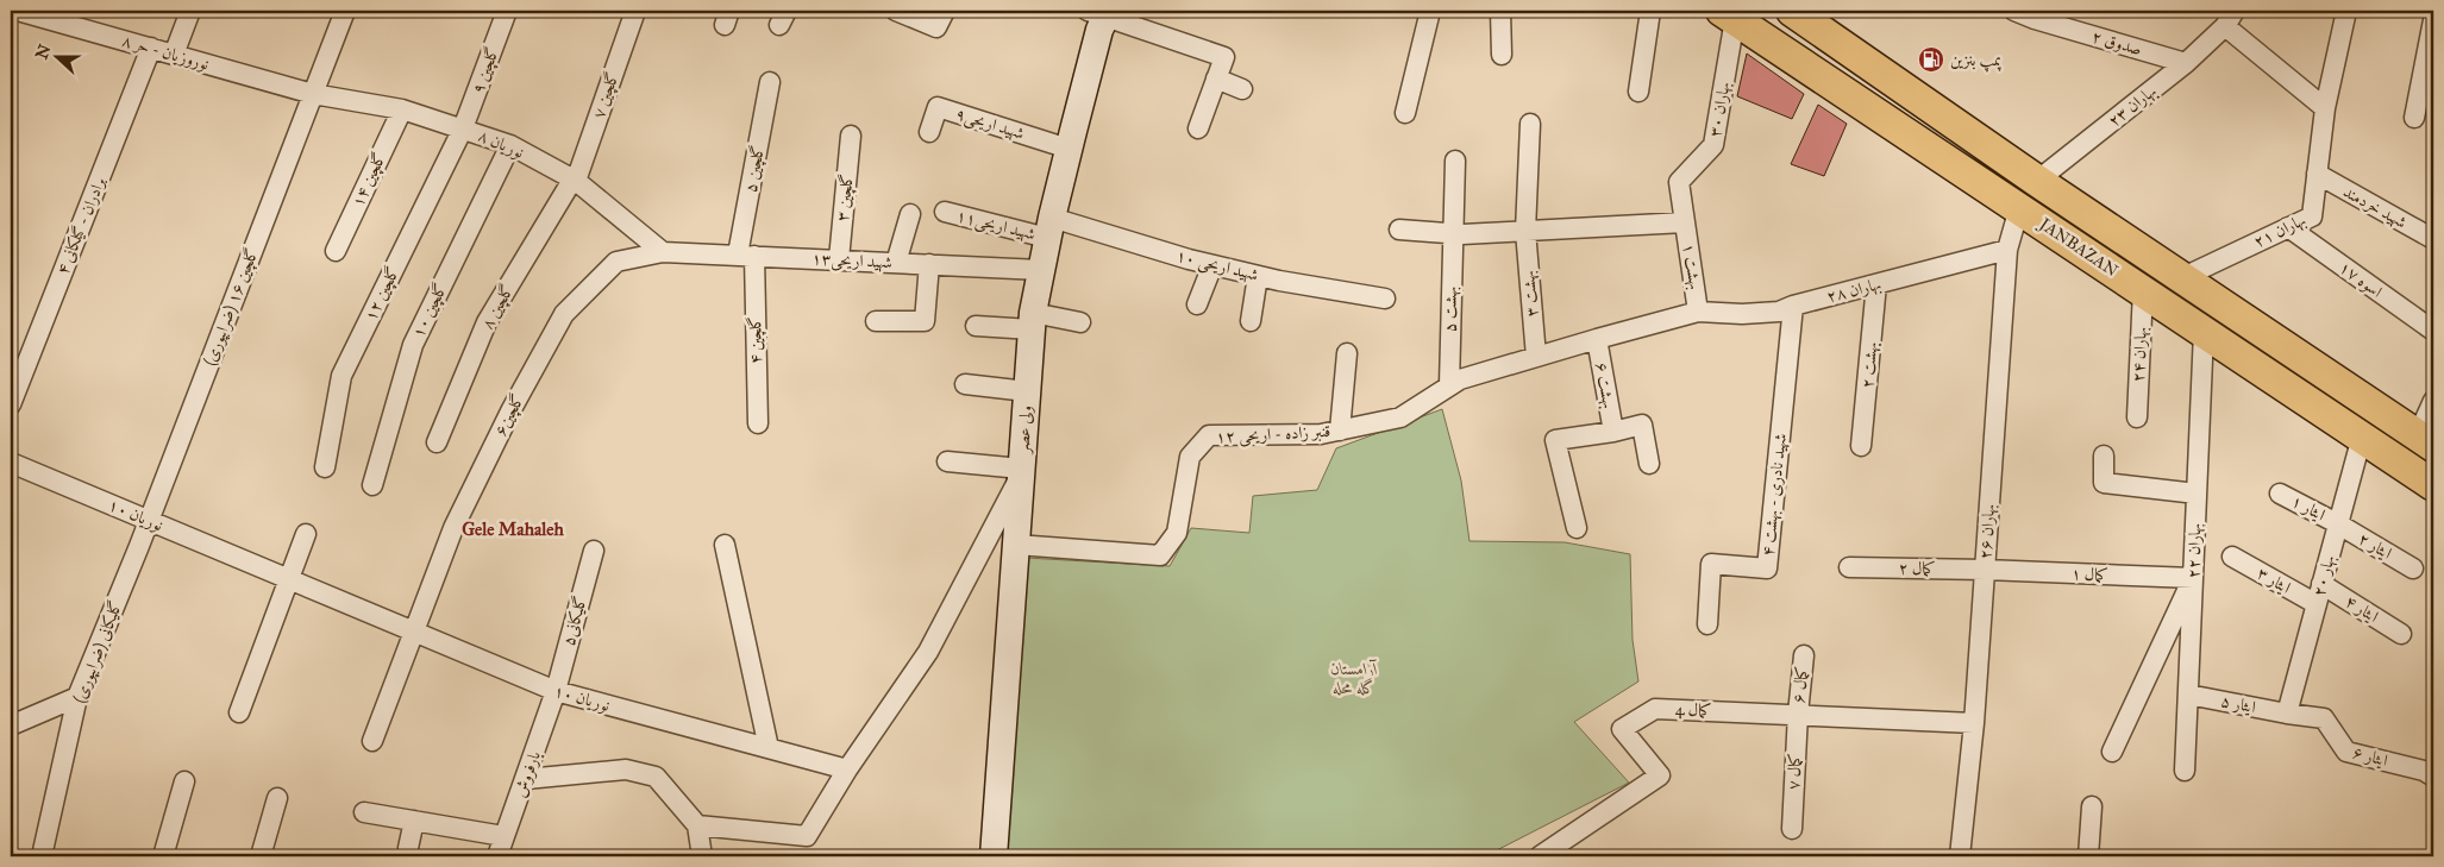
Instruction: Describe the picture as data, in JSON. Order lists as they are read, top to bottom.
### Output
{
  "streets": {
    "highway": ["JANBAZAN"],
    "main road": ["ولی عصر"],
    "street": [
      "صدوق ۲",
      "نوروزیان - حر ۸",
      "گلچین ۹",
      "گلچین ۷",
      "بهاران ۲۳",
      "بهاران ۳۰",
      "شهید اریحی۹",
      "نوریان ۸",
      "گلچین ۵",
      "گلچین ۱۴",
      "گلچین ۳",
      "شهید خردمند",
      "شهید اریحی۱۱",
      "برادران - گیلکانی ۴",
      "بهاران ۲۱",
      "شهید اریحی۱۳",
      "شهید اریحی ۱۰",
      "بهشت ۱",
      "اسوه ۱۷",
      "بهاران ۲۸",
      "گلچین ۱۲",
      "بهشت ۳",
      "گلچین ۱۶ (ضرابپوری)",
      "گلچین ۸",
      "بهشت ۵",
      "گلچین ۱۰",
      "گلچین ۴",
      "بهاران ۲۴",
      "بهشت ۲",
      "بهشت ۶",
      "گلچین۶",
      "قنبر زاده - اریحی ۱۲",
      "شهید نادری - بهشت ۴",
      "ایثار ۱",
      "نوریان ۱۰",
      "بهاران ۲۶",
      "ایثار ۲",
      "بهاران ۲۲",
      "کمال ۲",
      "کمال ۱",
      "بهار ۲۰",
      "ایثار ۳",
      "ایثار ۴",
      "گلیکانی۵",
      "گلیکانی (ضرابپوری)",
      "کمال ۶",
      "ایثار ۵",
      "کمال 4",
      "ایثار ۶",
      "کمال ۷",
      "بارفروش"
    ]
  },
  "crossings": [
    ["صدوق ۲", "بهاران ۲۳"],
    ["نوروزیان - حر ۸", "نوریان ۸"],
    ["نوروزیان - حر ۸", "برادران - گیلکانی ۴"],
    ["نوروزیان - حر ۸", "گلچین ۱۶ (ضرابپوری)"],
    ["گلچین ۹", "نوریان ۸"],
    ["گلچین ۹", "گلچین ۱۲"],
    ["گلچین ۷", "نوریان ۸"],
    ["گلچین ۷", "گلچین ۸"],
    ["بهاران ۲۳", "JANBAZAN"],
    ["بهاران ۳۰", "JANBAZAN"],
    ["بهاران ۳۰", "بهشت ۱"],
    ["شهید اریحی۹", "ولی عصر"],
    ["نوریان ۸", "گلچین ۱۴"],
    ["نوریان ۸", "شهید اریحی۱۳"],
    ["نوریان ۸", "گلچین ۱۲"],
    ["نوریان ۸", "گلچین ۱۶ (ضرابپوری)"],
    ["نوریان ۸", "گلچین ۸"],
    ["نوریان ۸", "گلچین ۱۰"],
    ["نوریان ۸", "گلچین۶"],
    ["گلچین ۵", "شهید اریحی۱۳"],
    ["گلچین ۵", "گلچین ۴"],
    ["گلچین ۳", "شهید اریحی۱۳"],
    ["شهید خردمند", "بهاران ۲۱"],
    ["شهید اریحی۱۱", "شهید اریحی ۱۰"],
    ["شهید اریحی۱۱", "ولی عصر"],
    ["بهاران ۲۱", "JANBAZAN"],
    ["بهاران ۲۱", "اسوه ۱۷"],
    ["JANBAZAN", "بهاران ۲۴"],
    ["JANBAZAN", "بهاران ۲۶"],
    ["JANBAZAN", "بهاران ۲۲"],
    ["JANBAZAN", "بهار ۲۰"],
    ["شهید اریحی۱۳", "گلچین ۴"],
    ["شهید اریحی۱۳", "گلچین۶"],
    ["شهید اریحی۱۳", "ولی عصر"],
    ["شهید اریحی ۱۰", "ولی عصر"],
    ["بهشت ۱", "بهاران ۲۸"],
    ["بهشت ۱", "قنبر زاده - اریحی ۱۲"],
    ["بهاران ۲۸", "بهشت ۲"],
    ["بهاران ۲۸", "قنبر زاده - اریحی ۱۲"],
    ["بهاران ۲۸", "شهید نادری - بهشت ۴"],
    ["بهاران ۲۸", "بهاران ۲۶"],
    ["بهشت ۳", "قنبر زاده - اریحی ۱۲"],
    ["گلچین ۱۶ (ضرابپوری)", "نوریان ۱۰"],
    ["گلچین ۱۶ (ضرابپوری)", "گلیکانی (ضرابپوری)"],
    ["بهشت ۵", "قنبر زاده - اریحی ۱۲"],
    ["بهشت ۶", "قنبر زاده - اریحی ۱۲"],
    ["گلچین۶", "نوریان ۱۰"],
    ["ولی عصر", "قنبر زاده - اریحی ۱۲"],
    ["ایثار ۱", "ایثار ۲"],
    ["ایثار ۱", "بهار ۲۰"],
    ["نوریان ۱۰", "گلیکانی۵"],
    ["نوریان ۱۰", "گلیکانی (ضرابپوری)"],
    ["نوریان ۱۰", "بارفروش"],
    ["بهاران ۲۶", "کمال ۲"],
    ["بهاران ۲۶", "کمال ۱"],
    ["بهاران ۲۶", "کمال 4"],
    ["ایثار ۲", "بهار ۲۰"],
    ["بهاران ۲۲", "کمال ۱"],
    ["بهاران ۲۲", "ایثار ۵"],
    ["کمال ۲", "کمال ۱"],
    ["بهار ۲۰", "ایثار ۳"],
    ["بهار ۲۰", "ایثار ۴"],
    ["بهار ۲۰", "ایثار ۵"],
    ["بهار ۲۰", "ایثار ۶"],
    ["گلیکانی۵", "بارفروش"],
    ["کمال ۶", "کمال 4"],
    ["کمال ۶", "کمال ۷"],
    ["ایثار ۵", "ایثار ۶"],
    ["کمال 4", "کمال ۷"]
  ],
  "districts": ["Gele Mahaleh"],
  "parks": ["آرامستان گله محله"],
  "places": {
    "fuel station": ["پمپ بنزین"]
  },
  "north": "left"
}
